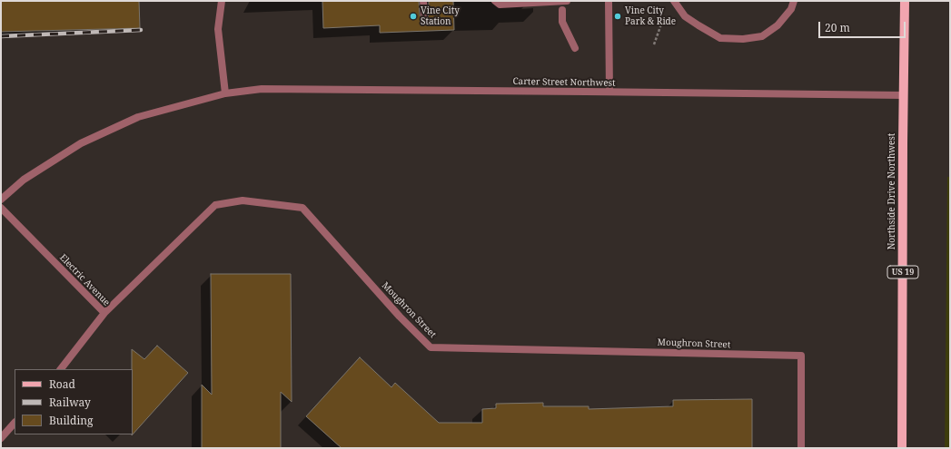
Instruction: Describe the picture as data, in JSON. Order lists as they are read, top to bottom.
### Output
{
  "streets": {
    "main road": ["Northside Drive Northwest", "US 19"],
    "street": ["Carter Street Northwest", "Electric Avenue", "Moughron Street"]
  },
  "crossings": [
    ["Carter Street Northwest", "Northside Drive Northwest"],
    ["Electric Avenue", "Moughron Street"]
  ],
  "places": ["Vine City Station", "Vine City Park & Ride"],
  "legend": ["Road", "Railway", "Building"],
  "scale_bar": "20 m"
}
